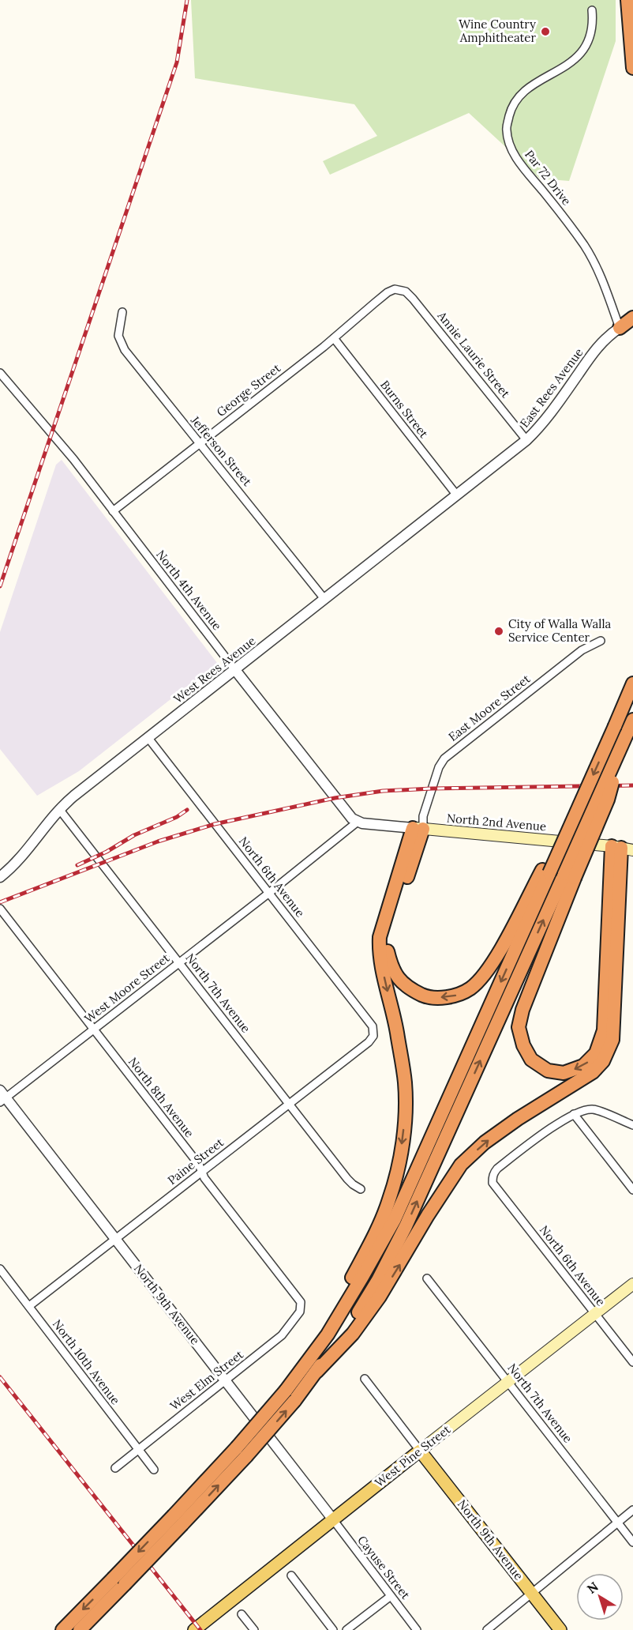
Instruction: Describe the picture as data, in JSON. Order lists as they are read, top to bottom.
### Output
{
  "streets": {
    "main road": ["North 2nd Avenue", "North 9th Avenue", "West Pine Street"],
    "street": [
      "Par 72 Drive",
      "Annie Laurie Street",
      "East Rees Avenue",
      "George Street",
      "Burns Street",
      "Jefferson Street",
      "North 4th Avenue",
      "West Rees Avenue",
      "East Moore Street",
      "North 6th Avenue",
      "West Moore Street",
      "North 7th Avenue",
      "North 8th Avenue",
      "Paine Street",
      "North 10th Avenue",
      "West Elm Street",
      "Cayuse Street"
    ]
  },
  "crossings": [
    ["Par 72 Drive", "East Rees Avenue"],
    ["Annie Laurie Street", "East Rees Avenue"],
    ["Annie Laurie Street", "George Street"],
    ["East Rees Avenue", "Burns Street"],
    ["East Rees Avenue", "West Rees Avenue"],
    ["George Street", "Burns Street"],
    ["George Street", "Jefferson Street"],
    ["George Street", "North 4th Avenue"],
    ["Burns Street", "West Rees Avenue"],
    ["Jefferson Street", "West Rees Avenue"],
    ["North 4th Avenue", "West Rees Avenue"],
    ["North 4th Avenue", "North 2nd Avenue"],
    ["North 4th Avenue", "West Moore Street"],
    ["West Rees Avenue", "North 6th Avenue"],
    ["West Rees Avenue", "North 7th Avenue"],
    ["East Moore Street", "North 2nd Avenue"],
    ["North 2nd Avenue", "West Moore Street"],
    ["North 6th Avenue", "West Moore Street"],
    ["North 6th Avenue", "Paine Street"],
    ["North 6th Avenue", "West Pine Street"],
    ["West Moore Street", "North 7th Avenue"],
    ["West Moore Street", "North 8th Avenue"],
    ["West Moore Street", "North 9th Avenue"],
    ["North 7th Avenue", "Paine Street"],
    ["North 7th Avenue", "West Pine Street"],
    ["North 8th Avenue", "Paine Street"],
    ["North 8th Avenue", "West Elm Street"],
    ["Paine Street", "North 9th Avenue"],
    ["Paine Street", "North 10th Avenue"],
    ["North 9th Avenue", "West Elm Street"],
    ["North 9th Avenue", "West Pine Street"],
    ["North 9th Avenue", "Cayuse Street"],
    ["North 10th Avenue", "West Elm Street"],
    ["West Pine Street", "Cayuse Street"]
  ],
  "places": ["Wine Country Amphitheater", "City of Walla Walla Service Center"],
  "north": "top left"
}
